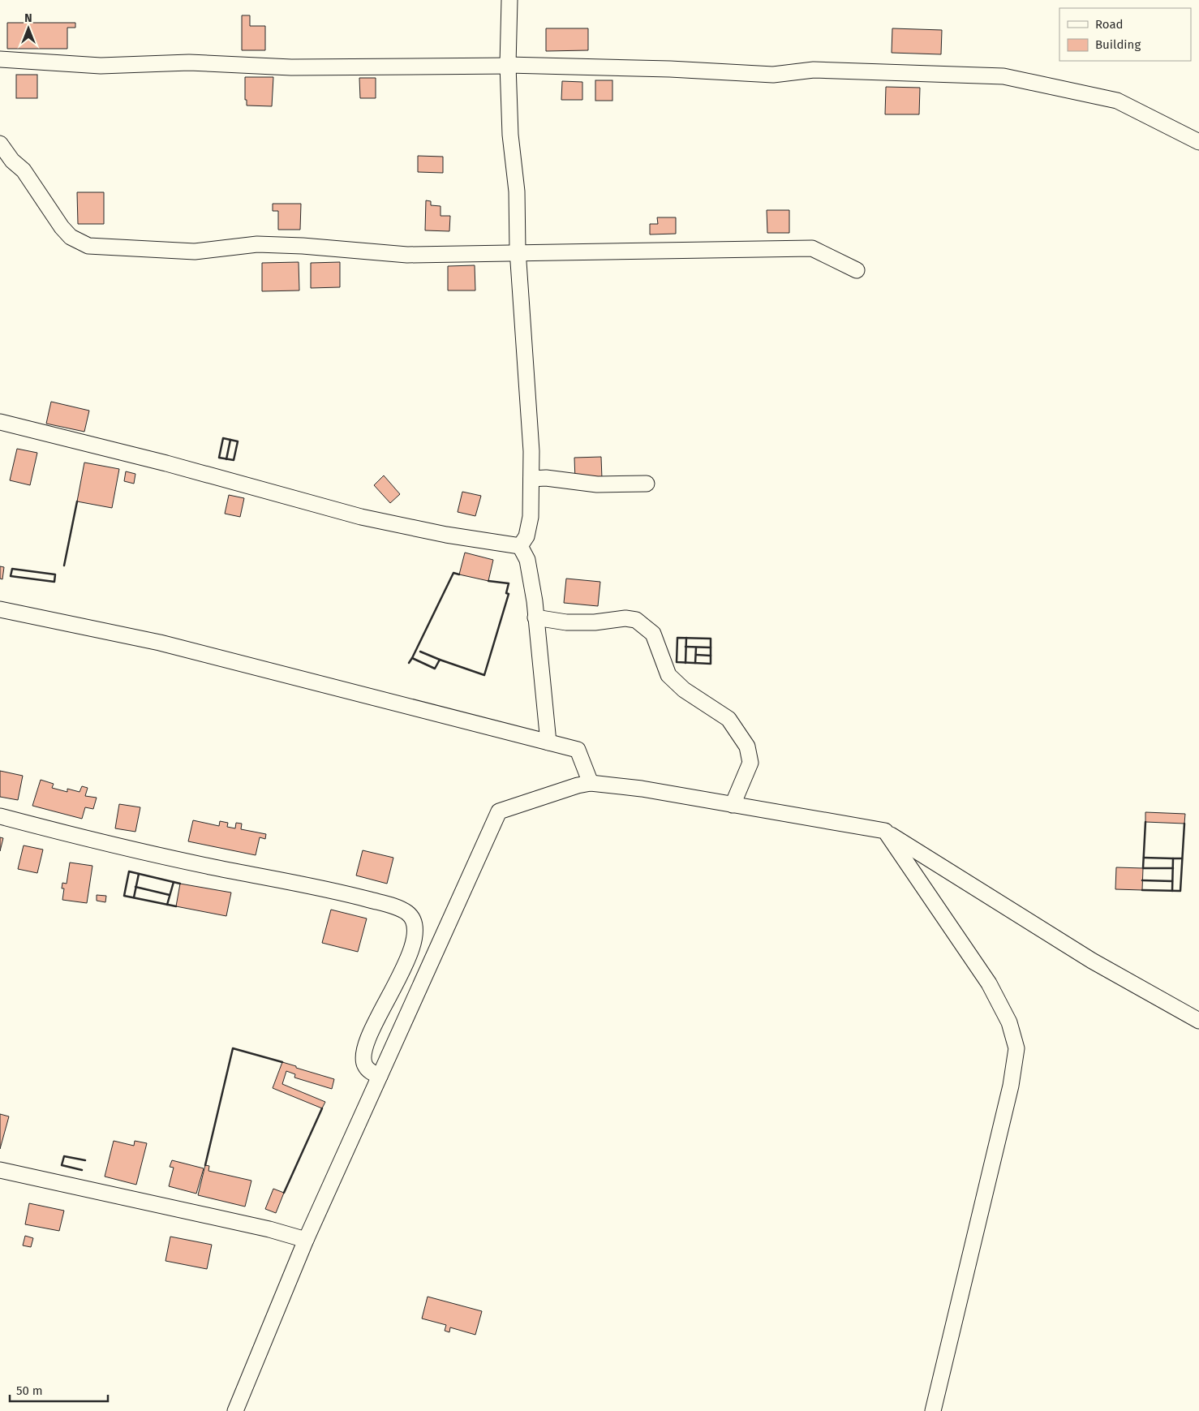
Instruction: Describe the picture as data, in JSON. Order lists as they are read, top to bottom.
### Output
{
  "legend": ["Road", "Building"],
  "scale_bar": "50 m",
  "north": "top"
}
